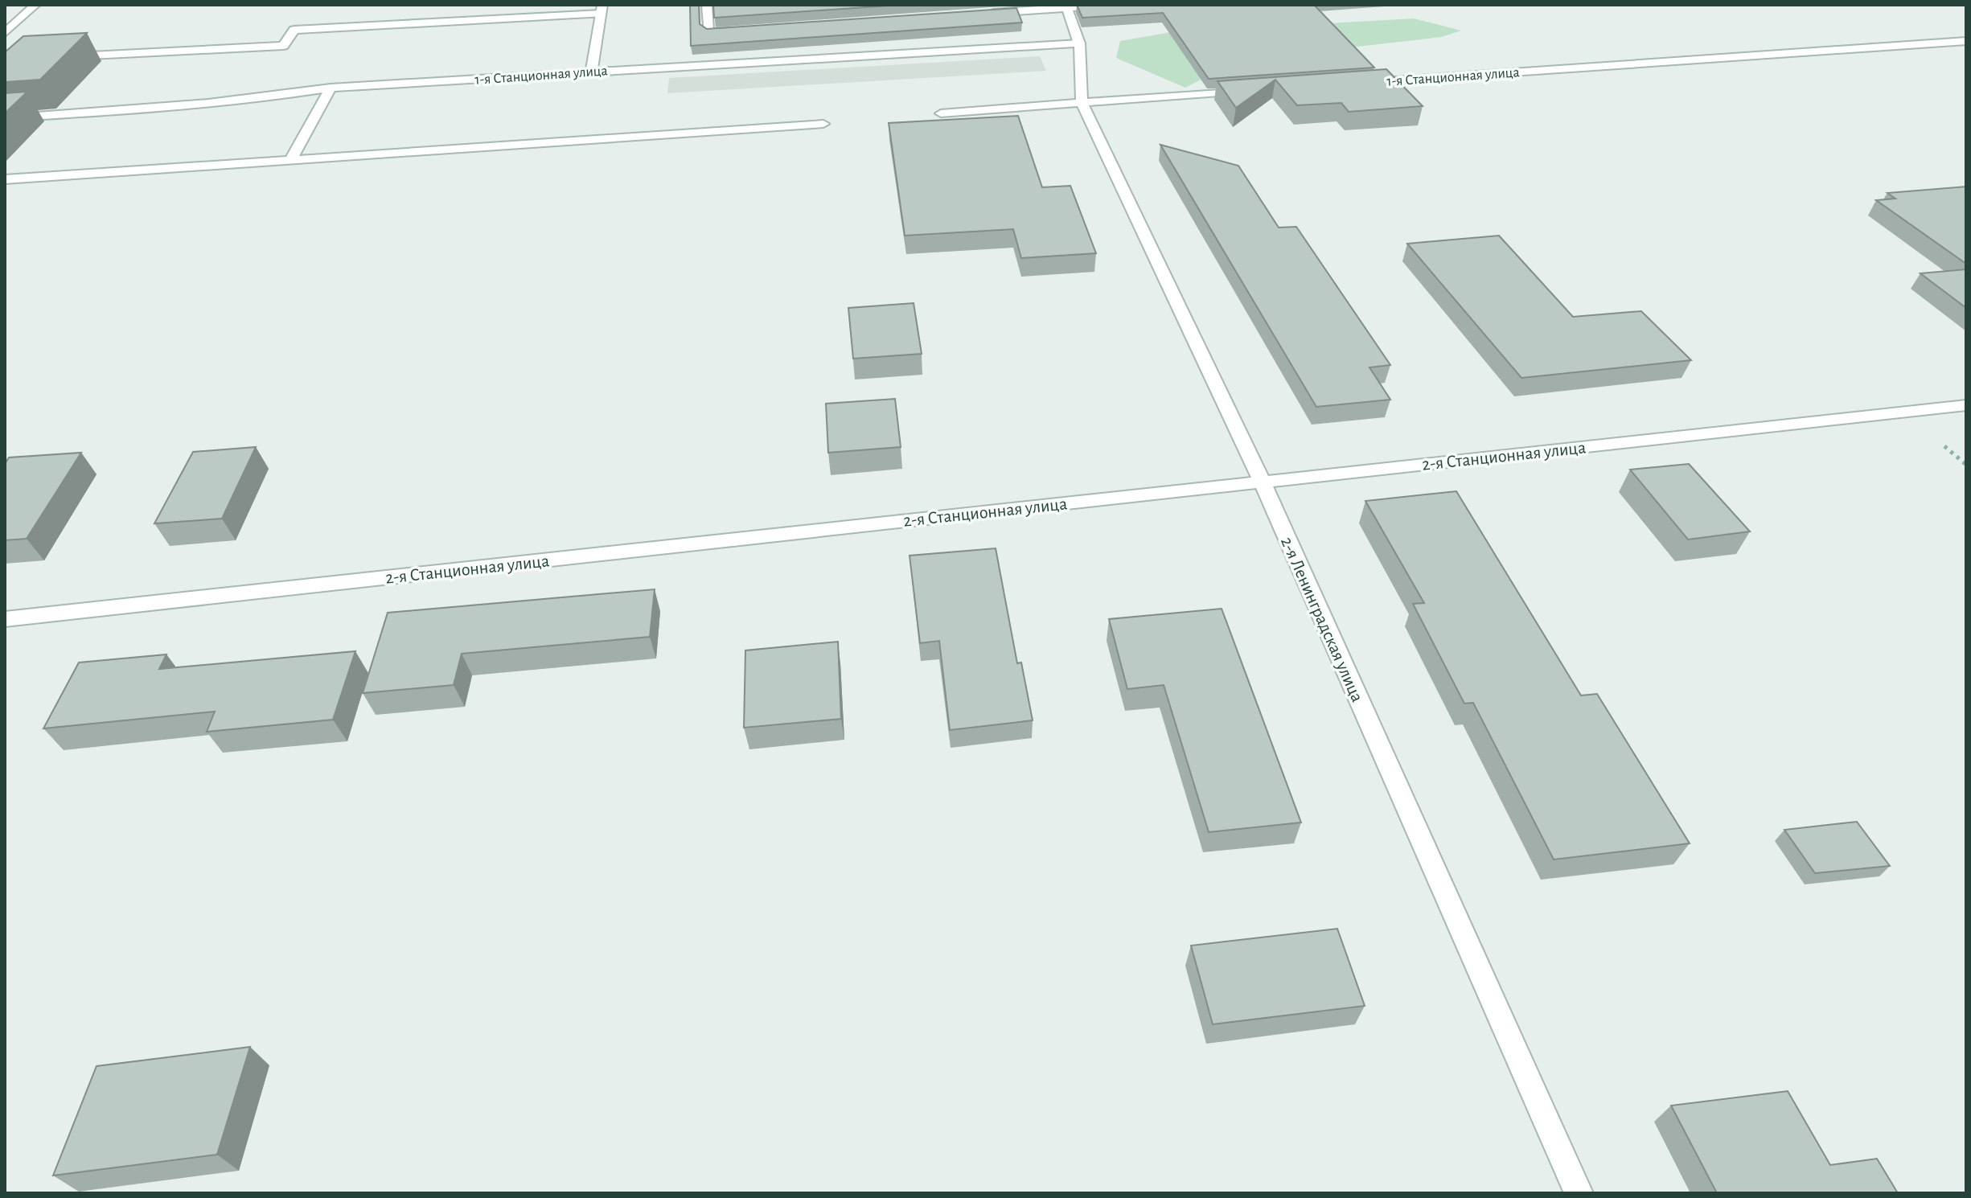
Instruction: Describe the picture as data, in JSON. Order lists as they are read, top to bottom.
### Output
{
  "streets": {
    "street": ["1-я Станционная улица", "2-я Станционная улица", "2-я Ленинградская улица"]
  },
  "crossings": [
    ["1-я Станционная улица", "2-я Ленинградская улица"],
    ["2-я Станционная улица", "2-я Ленинградская улица"]
  ]
}
